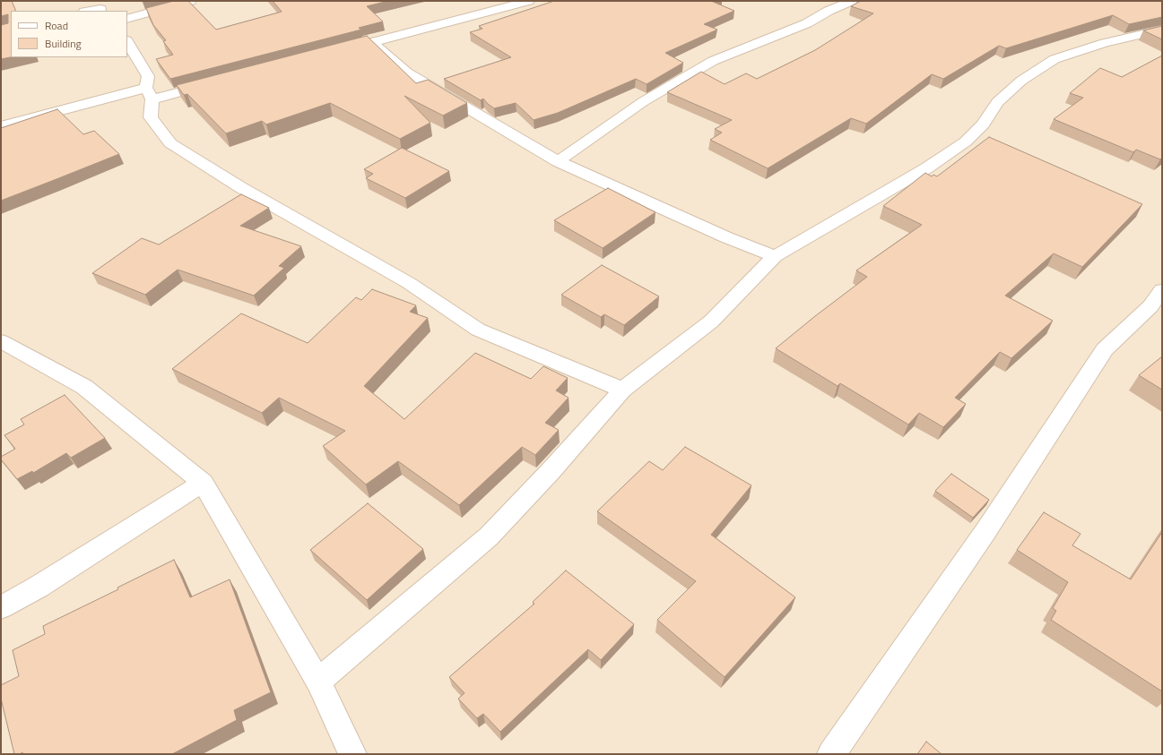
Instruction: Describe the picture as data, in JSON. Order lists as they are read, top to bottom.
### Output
{
  "legend": ["Road", "Building"]
}
